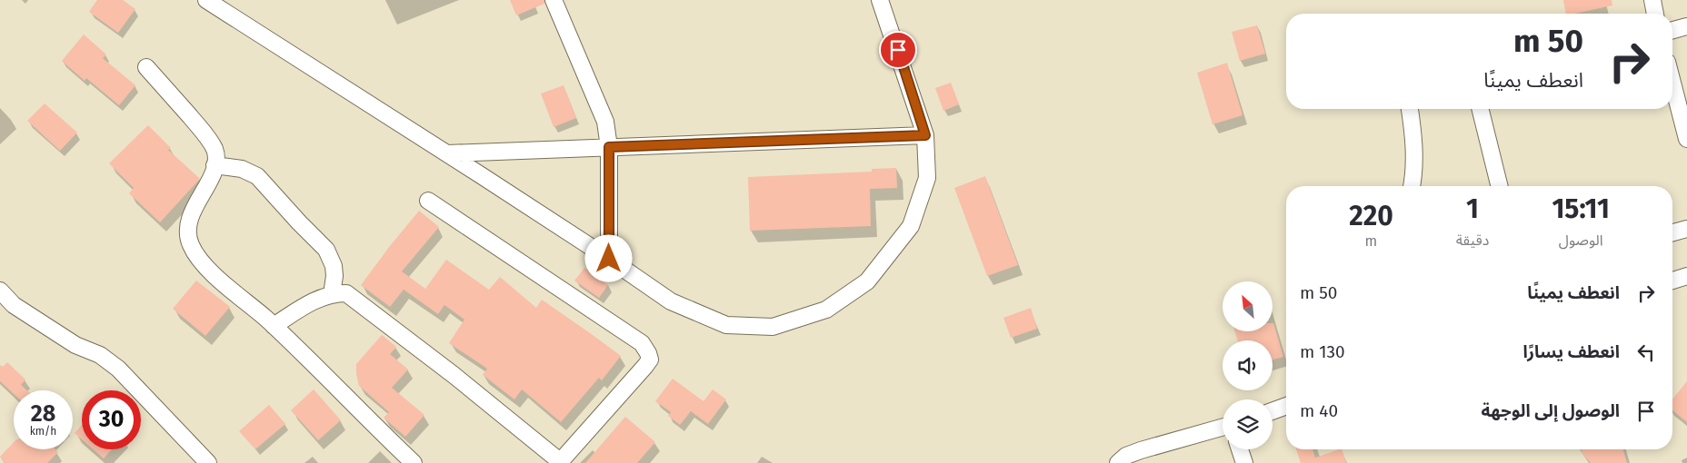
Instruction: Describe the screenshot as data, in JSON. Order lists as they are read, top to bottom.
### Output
{
  "north": "top left",
  "page": {
    "turn": ["50 m", "انعطف يمينًا"],
    "eta": [
      "15:11",
      "الوصول",
      "1",
      "دقيقة",
      "220",
      "m"
    ],
    "list": [
      {
        "name": "انعطف يمينًا",
        "value": "50 m"
      },
      {
        "name": "انعطف يسارًا",
        "value": "130 m"
      },
      {
        "name": "الوصول إلى الوجهة",
        "value": "40 m"
      }
    ],
    "speed": "28 km/h",
    "limit": "30"
  }
}
